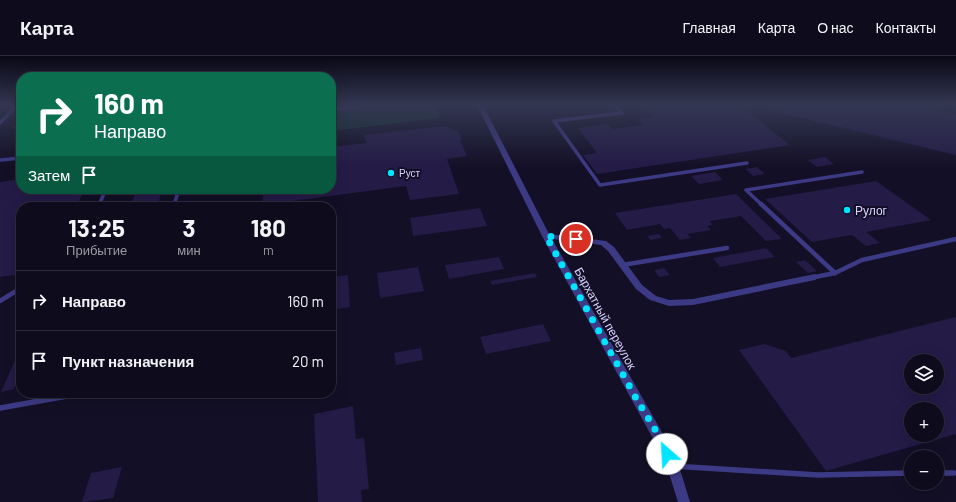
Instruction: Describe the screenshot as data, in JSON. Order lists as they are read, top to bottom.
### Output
{
  "streets": {
    "street": ["Бархатный переулок"]
  },
  "places": ["Руст", "Рулог"],
  "page": {
    "header": "Карта",
    "nav": [
      "Главная",
      "Карта",
      "О нас",
      "Контакты"
    ],
    "turn": ["160 m", "Направо"],
    "then": "Затем",
    "eta": [
      "13:25",
      "Прибытие",
      "3",
      "мин",
      "180",
      "m"
    ],
    "list": [
      {
        "name": "Направо",
        "value": "160 m"
      },
      {
        "name": "Пункт назначения",
        "value": "20 m"
      }
    ],
    "map_buttons": ["+", "−"]
  }
}
